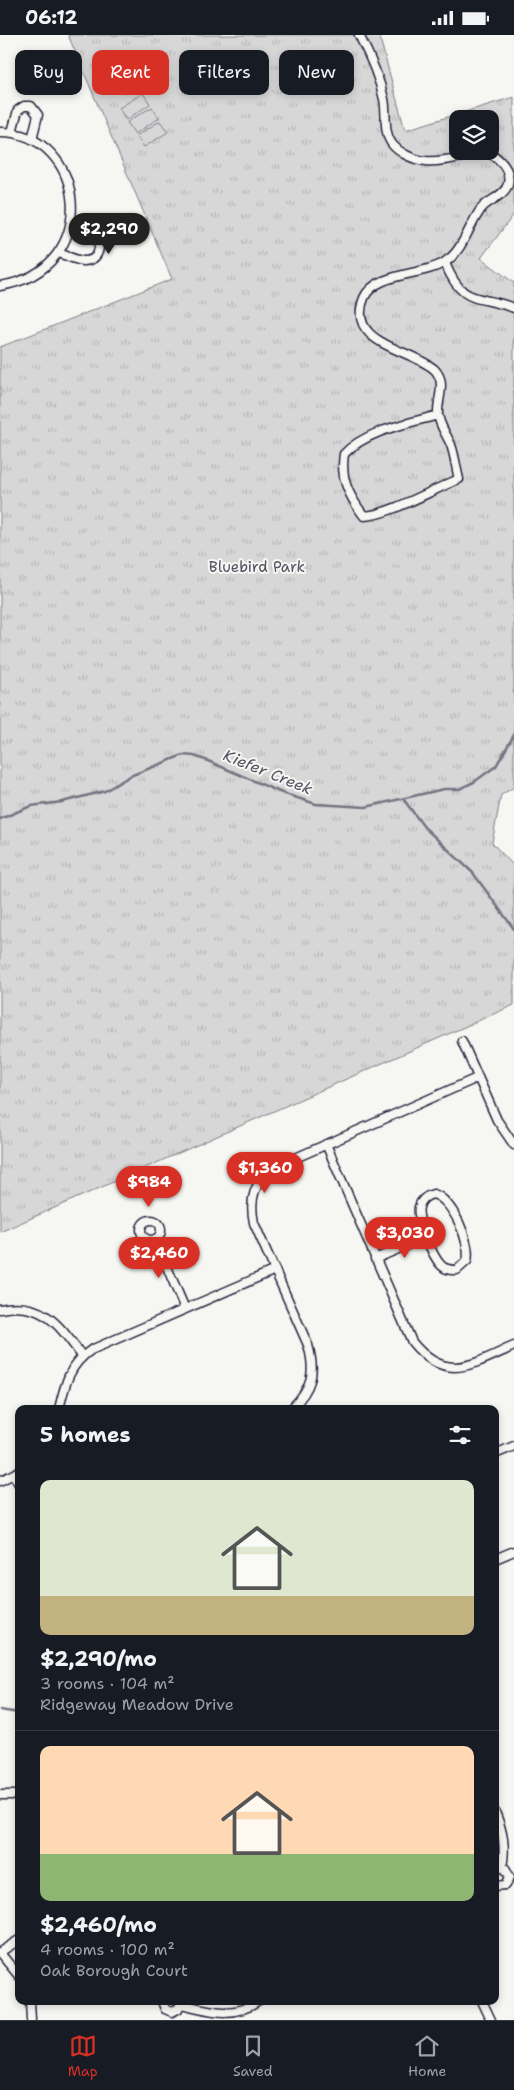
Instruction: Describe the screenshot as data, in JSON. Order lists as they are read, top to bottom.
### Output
{
  "water": ["Kiefer Creek"],
  "parks": ["Bluebird Park"],
  "page": {
    "status": "06:12",
    "chip": [
      "Buy",
      "Rent",
      "Filters",
      "New"
    ],
    "price": [
      "$2,290",
      "$1,360",
      "$984",
      "$3,030",
      "$2,460"
    ],
    "heading": "5 homes",
    "list": [
      {
        "name": "$2,290/mo",
        "note": "3 rooms · 104 m² · Ridgeway Meadow Drive"
      },
      {
        "name": "$2,460/mo",
        "note": "4 rooms · 100 m² · Oak Borough Court"
      }
    ],
    "tabs": ["Map", "Saved", "Home"]
  }
}
